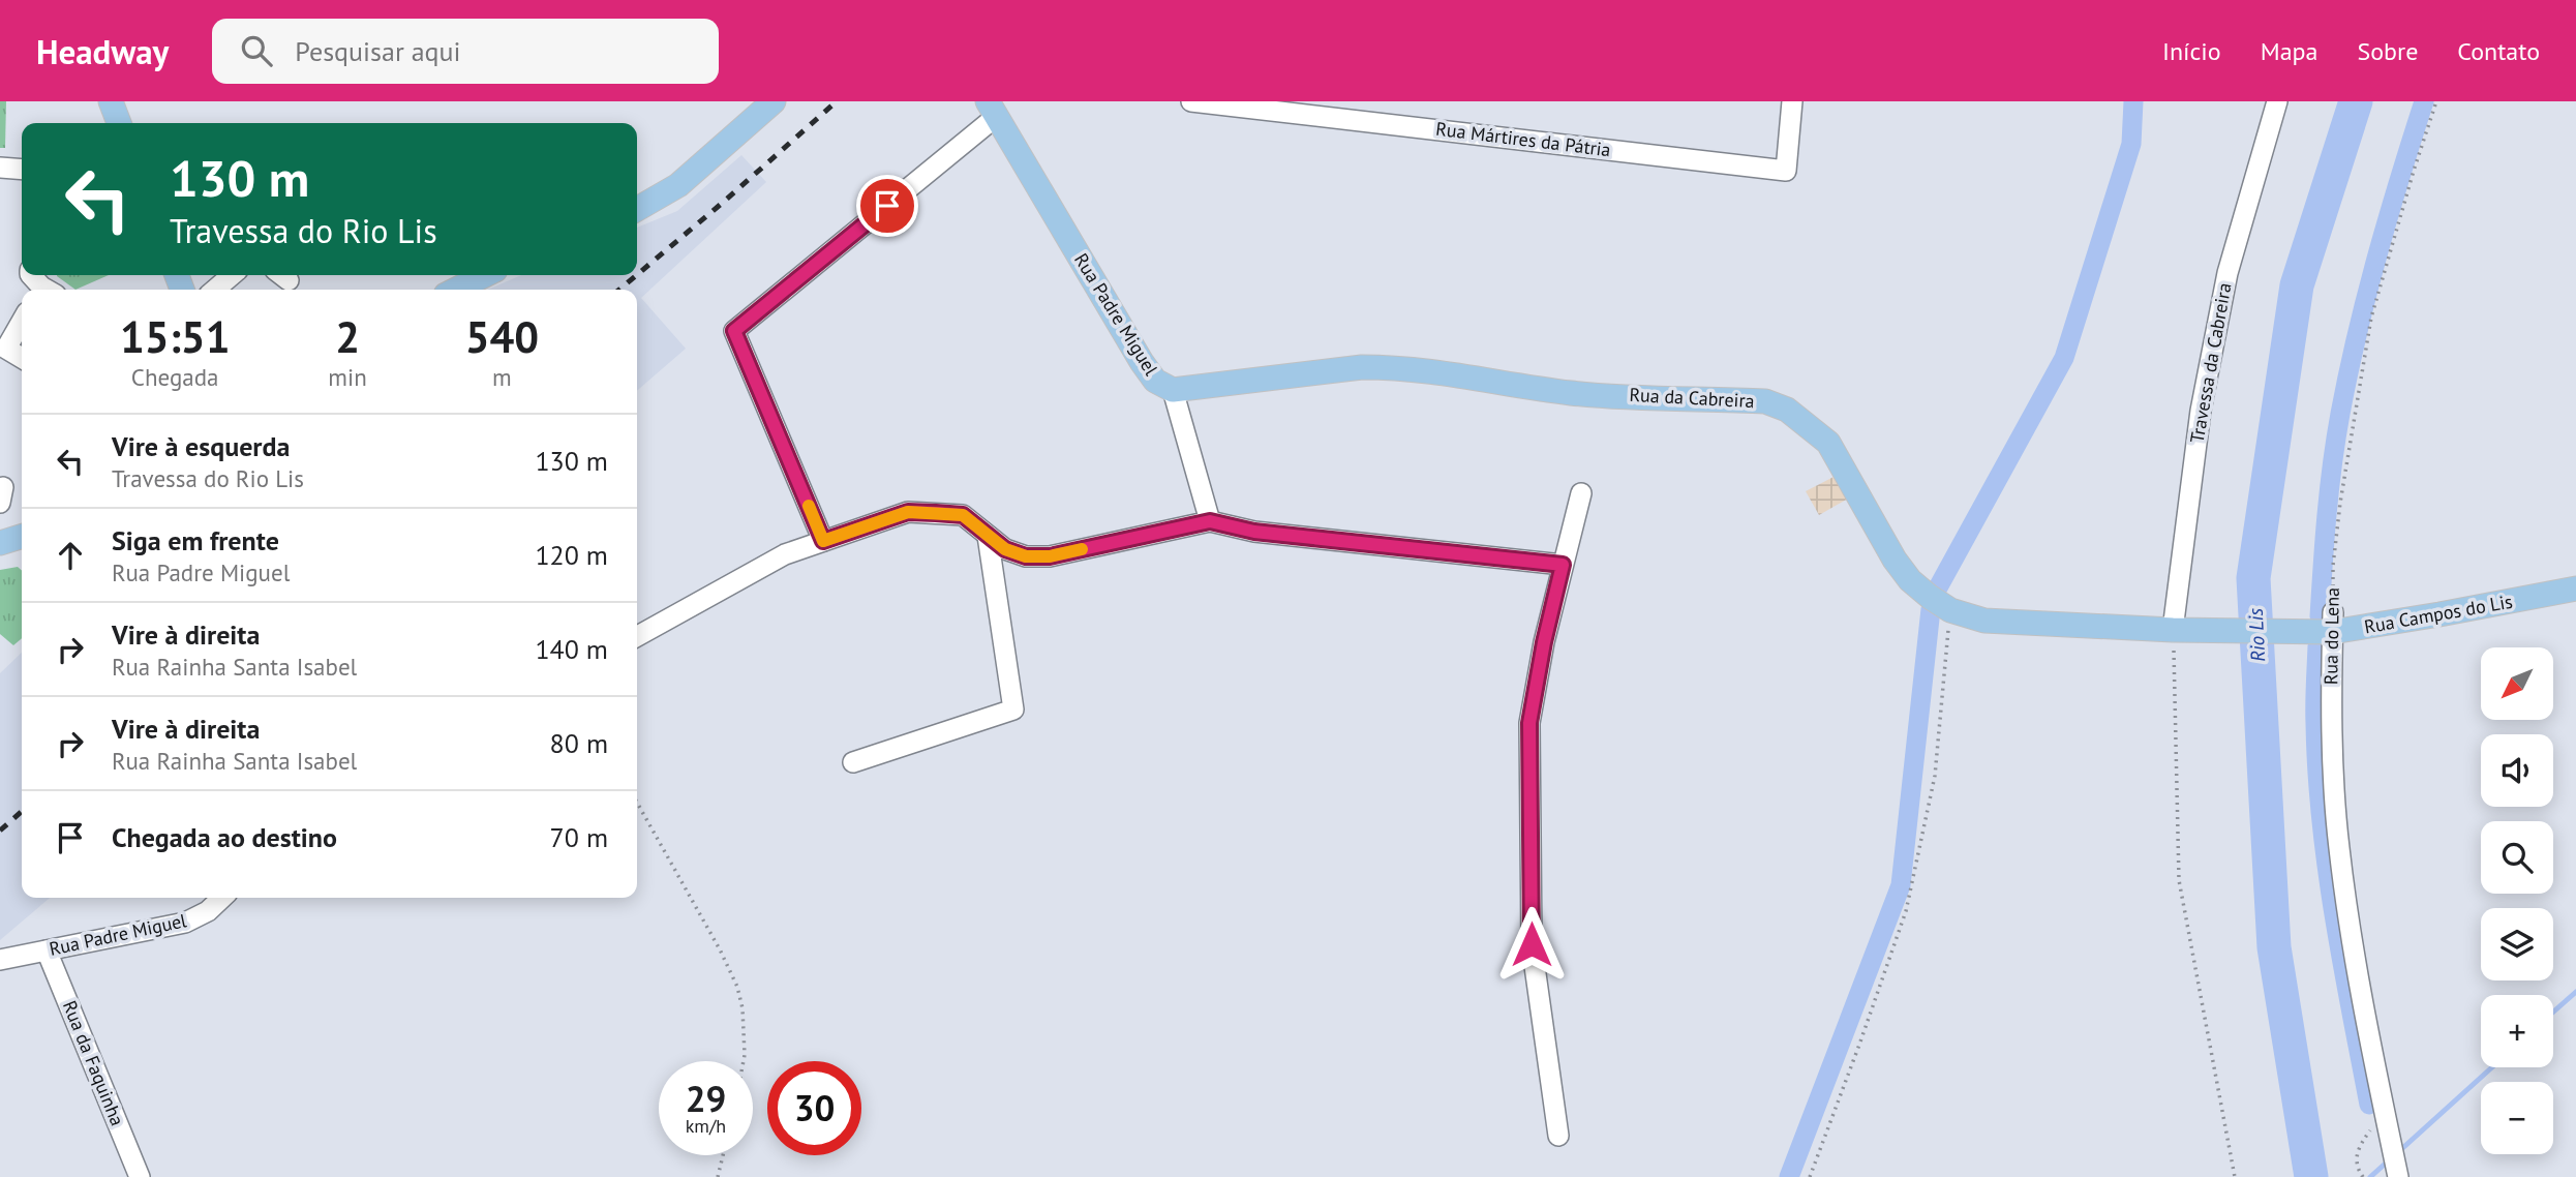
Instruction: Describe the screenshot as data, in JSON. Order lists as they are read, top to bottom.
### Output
{
  "streets": {
    "main road": ["Rua Padre Miguel", "Rua da Cabreira", "Rua Campos do Lis"],
    "street": [
      "Rua Mártires da Pátria",
      "Travessa da Cabreira",
      "Rua do Lena",
      "Rua da Faquinha"
    ]
  },
  "crossings": [
    ["Rua Padre Miguel", "Rua da Cabreira"],
    ["Rua Padre Miguel", "Rua da Faquinha"],
    ["Travessa da Cabreira", "Rua da Cabreira"],
    ["Rua da Cabreira", "Rua Campos do Lis"],
    ["Rua Campos do Lis", "Rua do Lena"]
  ],
  "water": ["Rio Lis"],
  "north": "bottom left",
  "page": {
    "header": "Headway",
    "search": "Pesquisar aqui",
    "nav": [
      "Início",
      "Mapa",
      "Sobre",
      "Contato"
    ],
    "turn": ["130 m", "Travessa do Rio Lis"],
    "eta": [
      "15:51",
      "Chegada",
      "2",
      "min",
      "540",
      "m"
    ],
    "list": [
      {
        "name": "Vire à esquerda",
        "note": "Travessa do Rio Lis",
        "value": "130 m"
      },
      {
        "name": "Siga em frente",
        "note": "Rua Padre Miguel",
        "value": "120 m"
      },
      {
        "name": "Vire à direita",
        "note": "Rua Rainha Santa Isabel",
        "value": "140 m"
      },
      {
        "name": "Vire à direita",
        "note": "Rua Rainha Santa Isabel",
        "value": "80 m"
      },
      {
        "name": "Chegada ao destino",
        "value": "70 m"
      }
    ],
    "map_buttons": ["+", "−"],
    "speed": "29 km/h",
    "limit": "30"
  }
}
